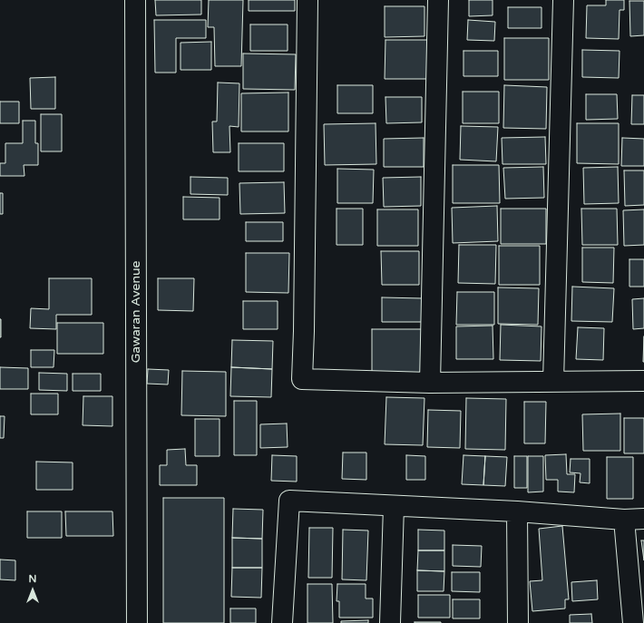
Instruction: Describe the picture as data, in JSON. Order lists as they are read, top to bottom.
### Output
{
  "streets": {
    "street": ["Gawaran Avenue"]
  },
  "north": "top"
}
